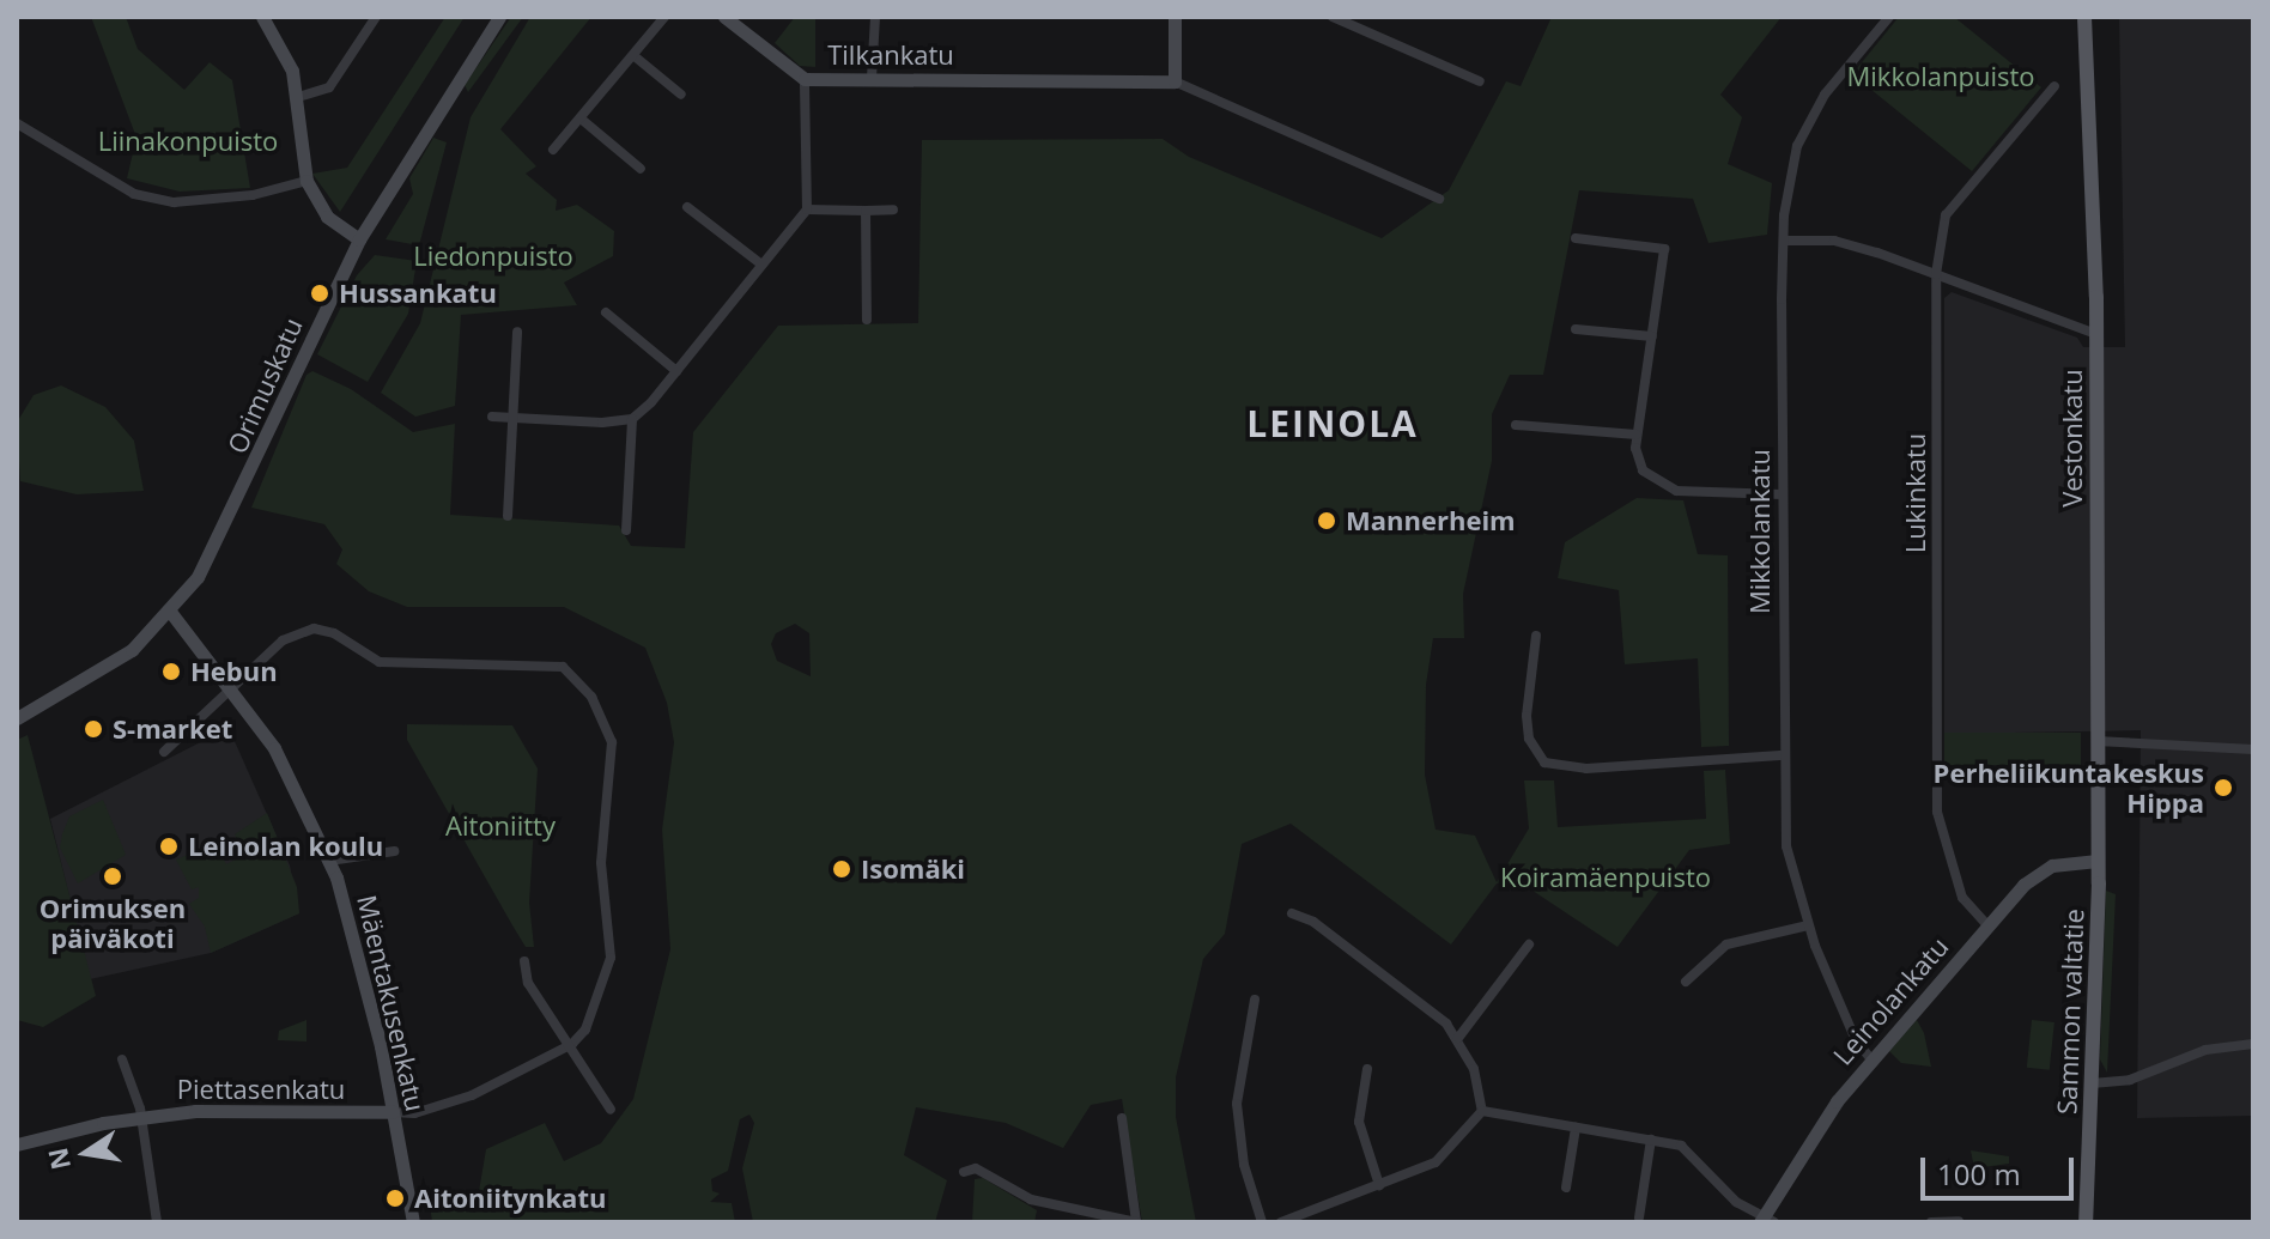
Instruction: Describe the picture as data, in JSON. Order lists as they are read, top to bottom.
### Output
{
  "streets": {
    "main road": ["Vestonkatu", "Sammon valtatie"],
    "street": [
      "Tilkankatu",
      "Orimuskatu",
      "Lukinkatu",
      "Mikkolankatu",
      "Leinolankatu",
      "Mäentakusenkatu",
      "Piettasenkatu"
    ]
  },
  "crossings": [
    ["Orimuskatu", "Mäentakusenkatu"],
    ["Vestonkatu", "Leinolankatu"],
    ["Vestonkatu", "Sammon valtatie"],
    ["Lukinkatu", "Leinolankatu"],
    ["Mikkolankatu", "Leinolankatu"],
    ["Leinolankatu", "Sammon valtatie"],
    ["Mäentakusenkatu", "Piettasenkatu"]
  ],
  "districts": ["LEINOLA"],
  "parks": [
    "Mikkolanpuisto",
    "Liinakonpuisto",
    "Liedonpuisto",
    "Aitoniitty",
    "Koiramäenpuisto"
  ],
  "places": [
    "Hussankatu",
    "Mannerheim",
    "Hebun",
    "S-market",
    "Perheliikuntakeskus Hippa",
    "Leinolan koulu",
    "Isomäki",
    "Orimuksen päiväkoti",
    "Aitoniitynkatu"
  ],
  "scale_bar": "100 m",
  "north": "left"
}
